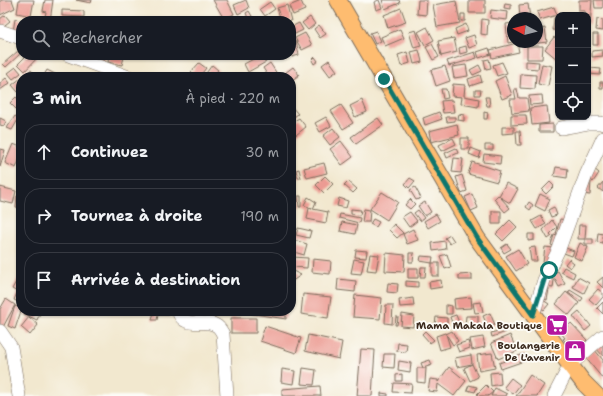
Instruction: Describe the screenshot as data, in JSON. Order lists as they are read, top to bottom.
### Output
{
  "places": {
    "supermarket": ["Mama Makala Boutique"],
    "shop": ["Boulangerie De L'avenir"]
  },
  "north": "left",
  "page": {
    "map_buttons": ["+", "−"],
    "search": "Rechercher",
    "heading": ["3 min", "À pied · 220 m"],
    "list": [
      ["Continuez", "30 m"],
      ["Tournez à droite", "190 m"],
      "Arrivée à destination"
    ]
  }
}
